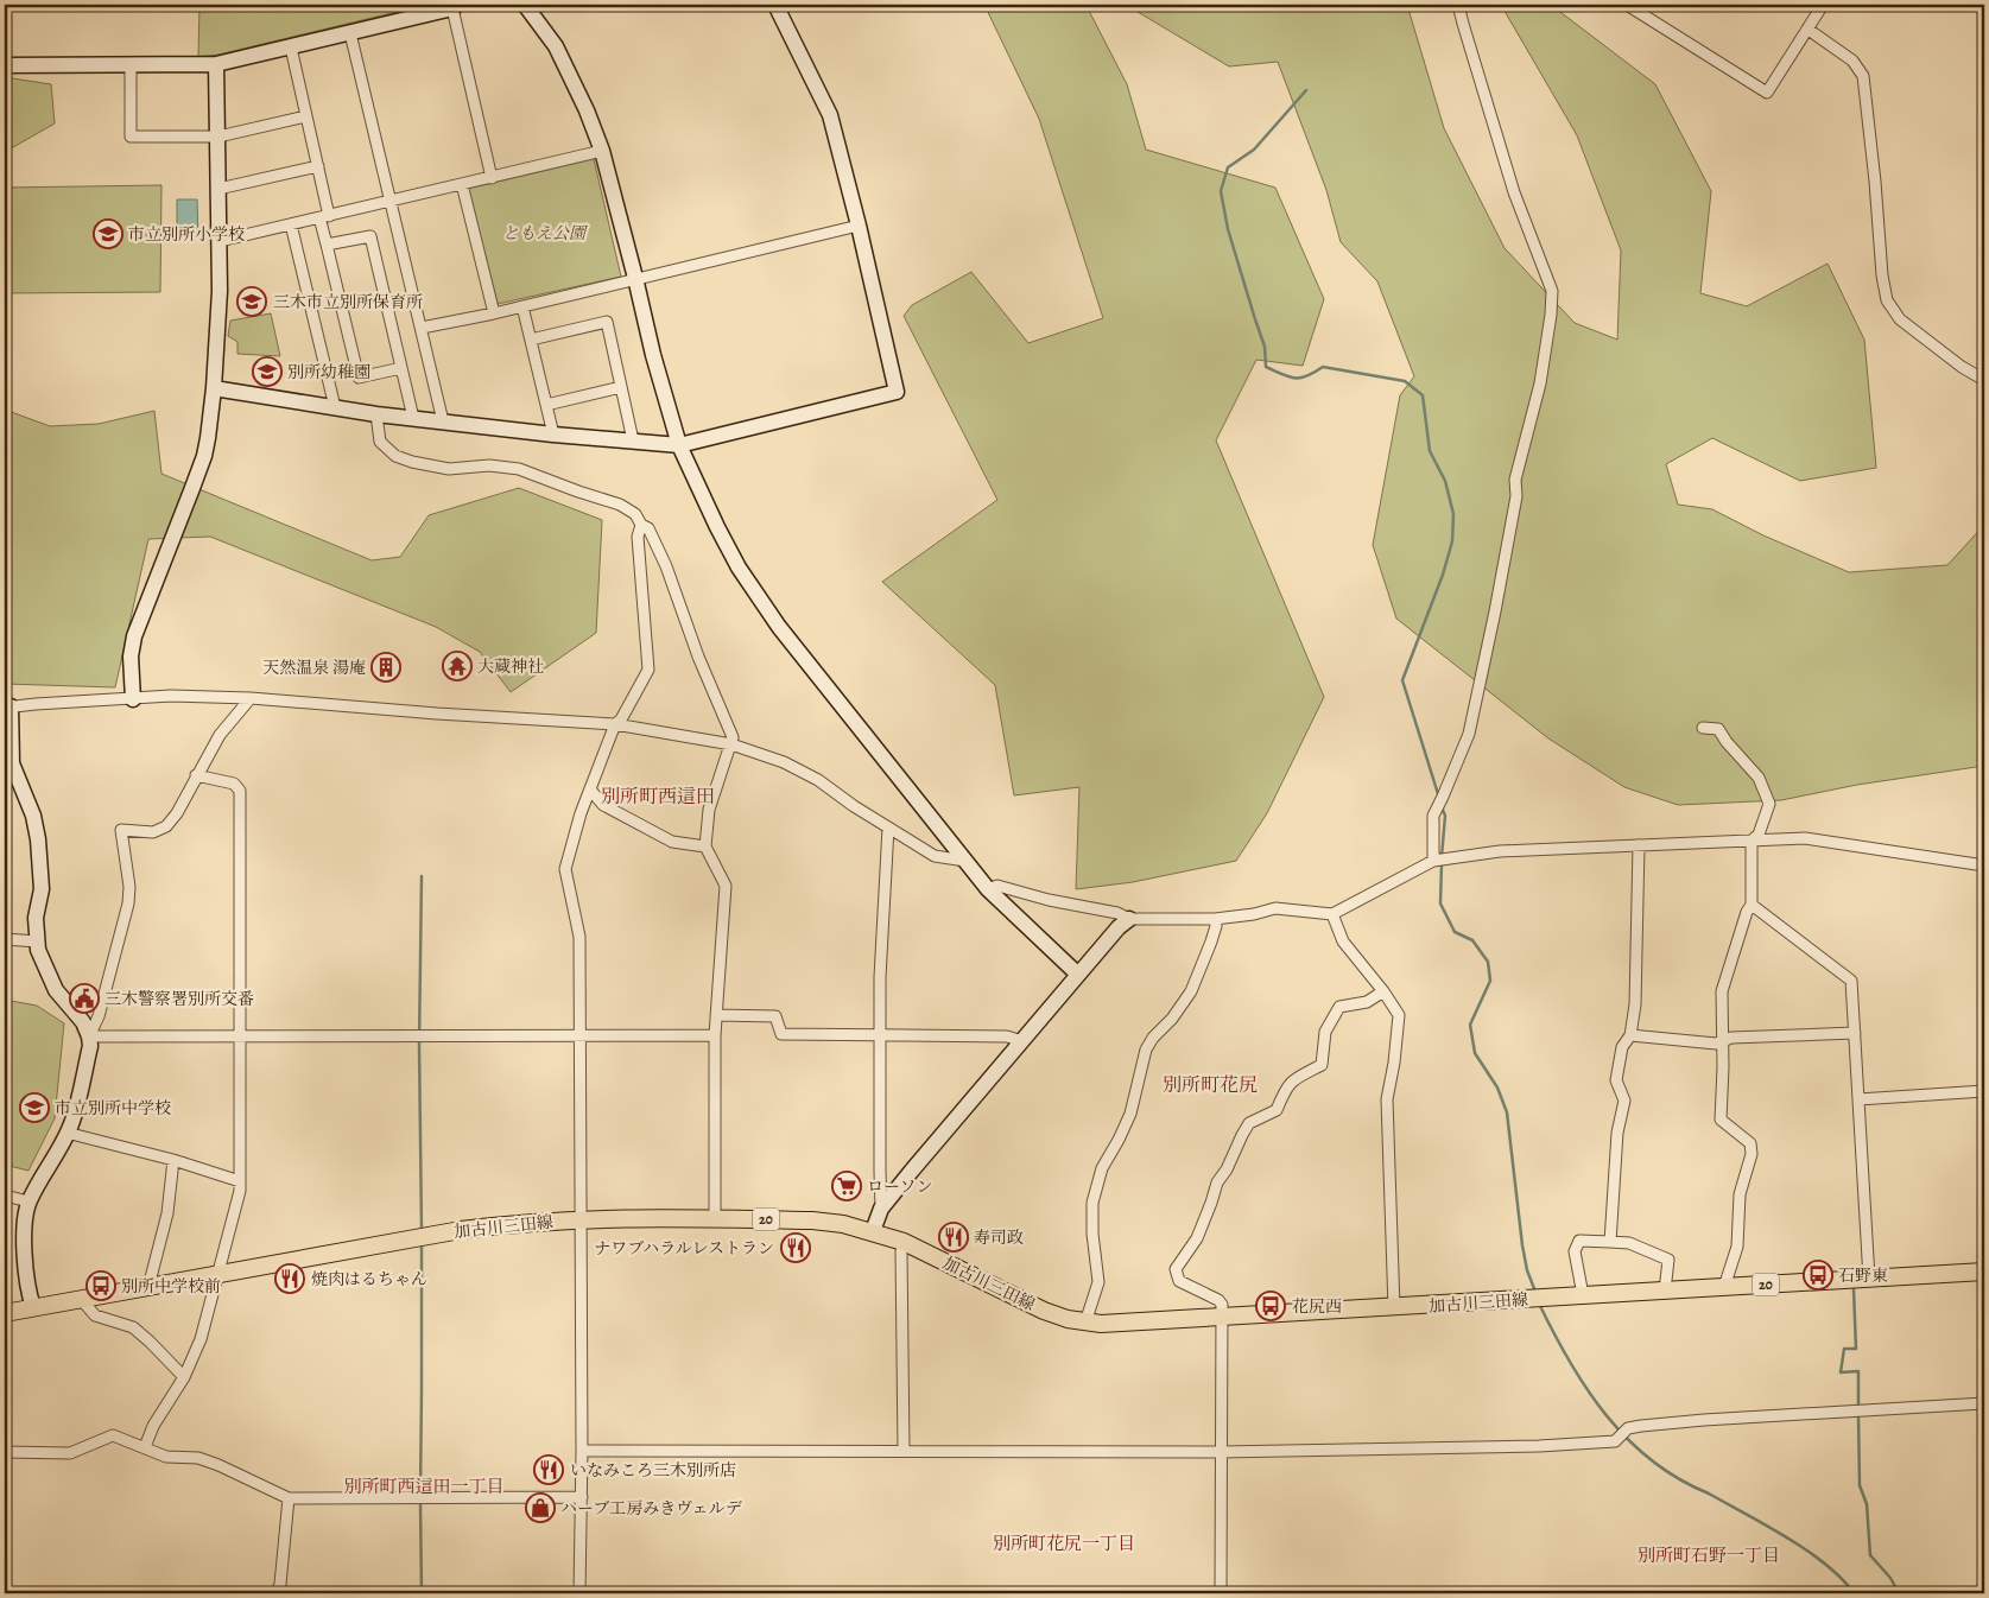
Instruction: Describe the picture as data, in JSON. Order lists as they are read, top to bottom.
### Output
{
  "streets": {
    "main road": ["20", "加古川三田線"]
  },
  "districts": [
    "別所町西這田",
    "別所町花尻",
    "別所町西這田一丁目",
    "別所町花尻一丁目",
    "別所町石野一丁目"
  ],
  "parks": ["ともえ公園"],
  "places": {
    "school or university": [
      "市立別所小学校",
      "三木市立別所保育所",
      "別所幼稚園",
      "市立別所中学校"
    ],
    "temple": ["大蔵神社"],
    "building": ["天然温泉 湯庵"],
    "public building": ["三木警察署別所交番"],
    "supermarket": ["ローソン"],
    "restaurant": [
      "寿司政",
      "ナワブハラルレストラン",
      "焼肉はるちゃん",
      "いなみころ三木別所店"
    ],
    "bus stop": ["石野東", "別所中学校前", "花尻西"],
    "shop": ["ハーブ工房みきヴェルデ"]
  }
}
